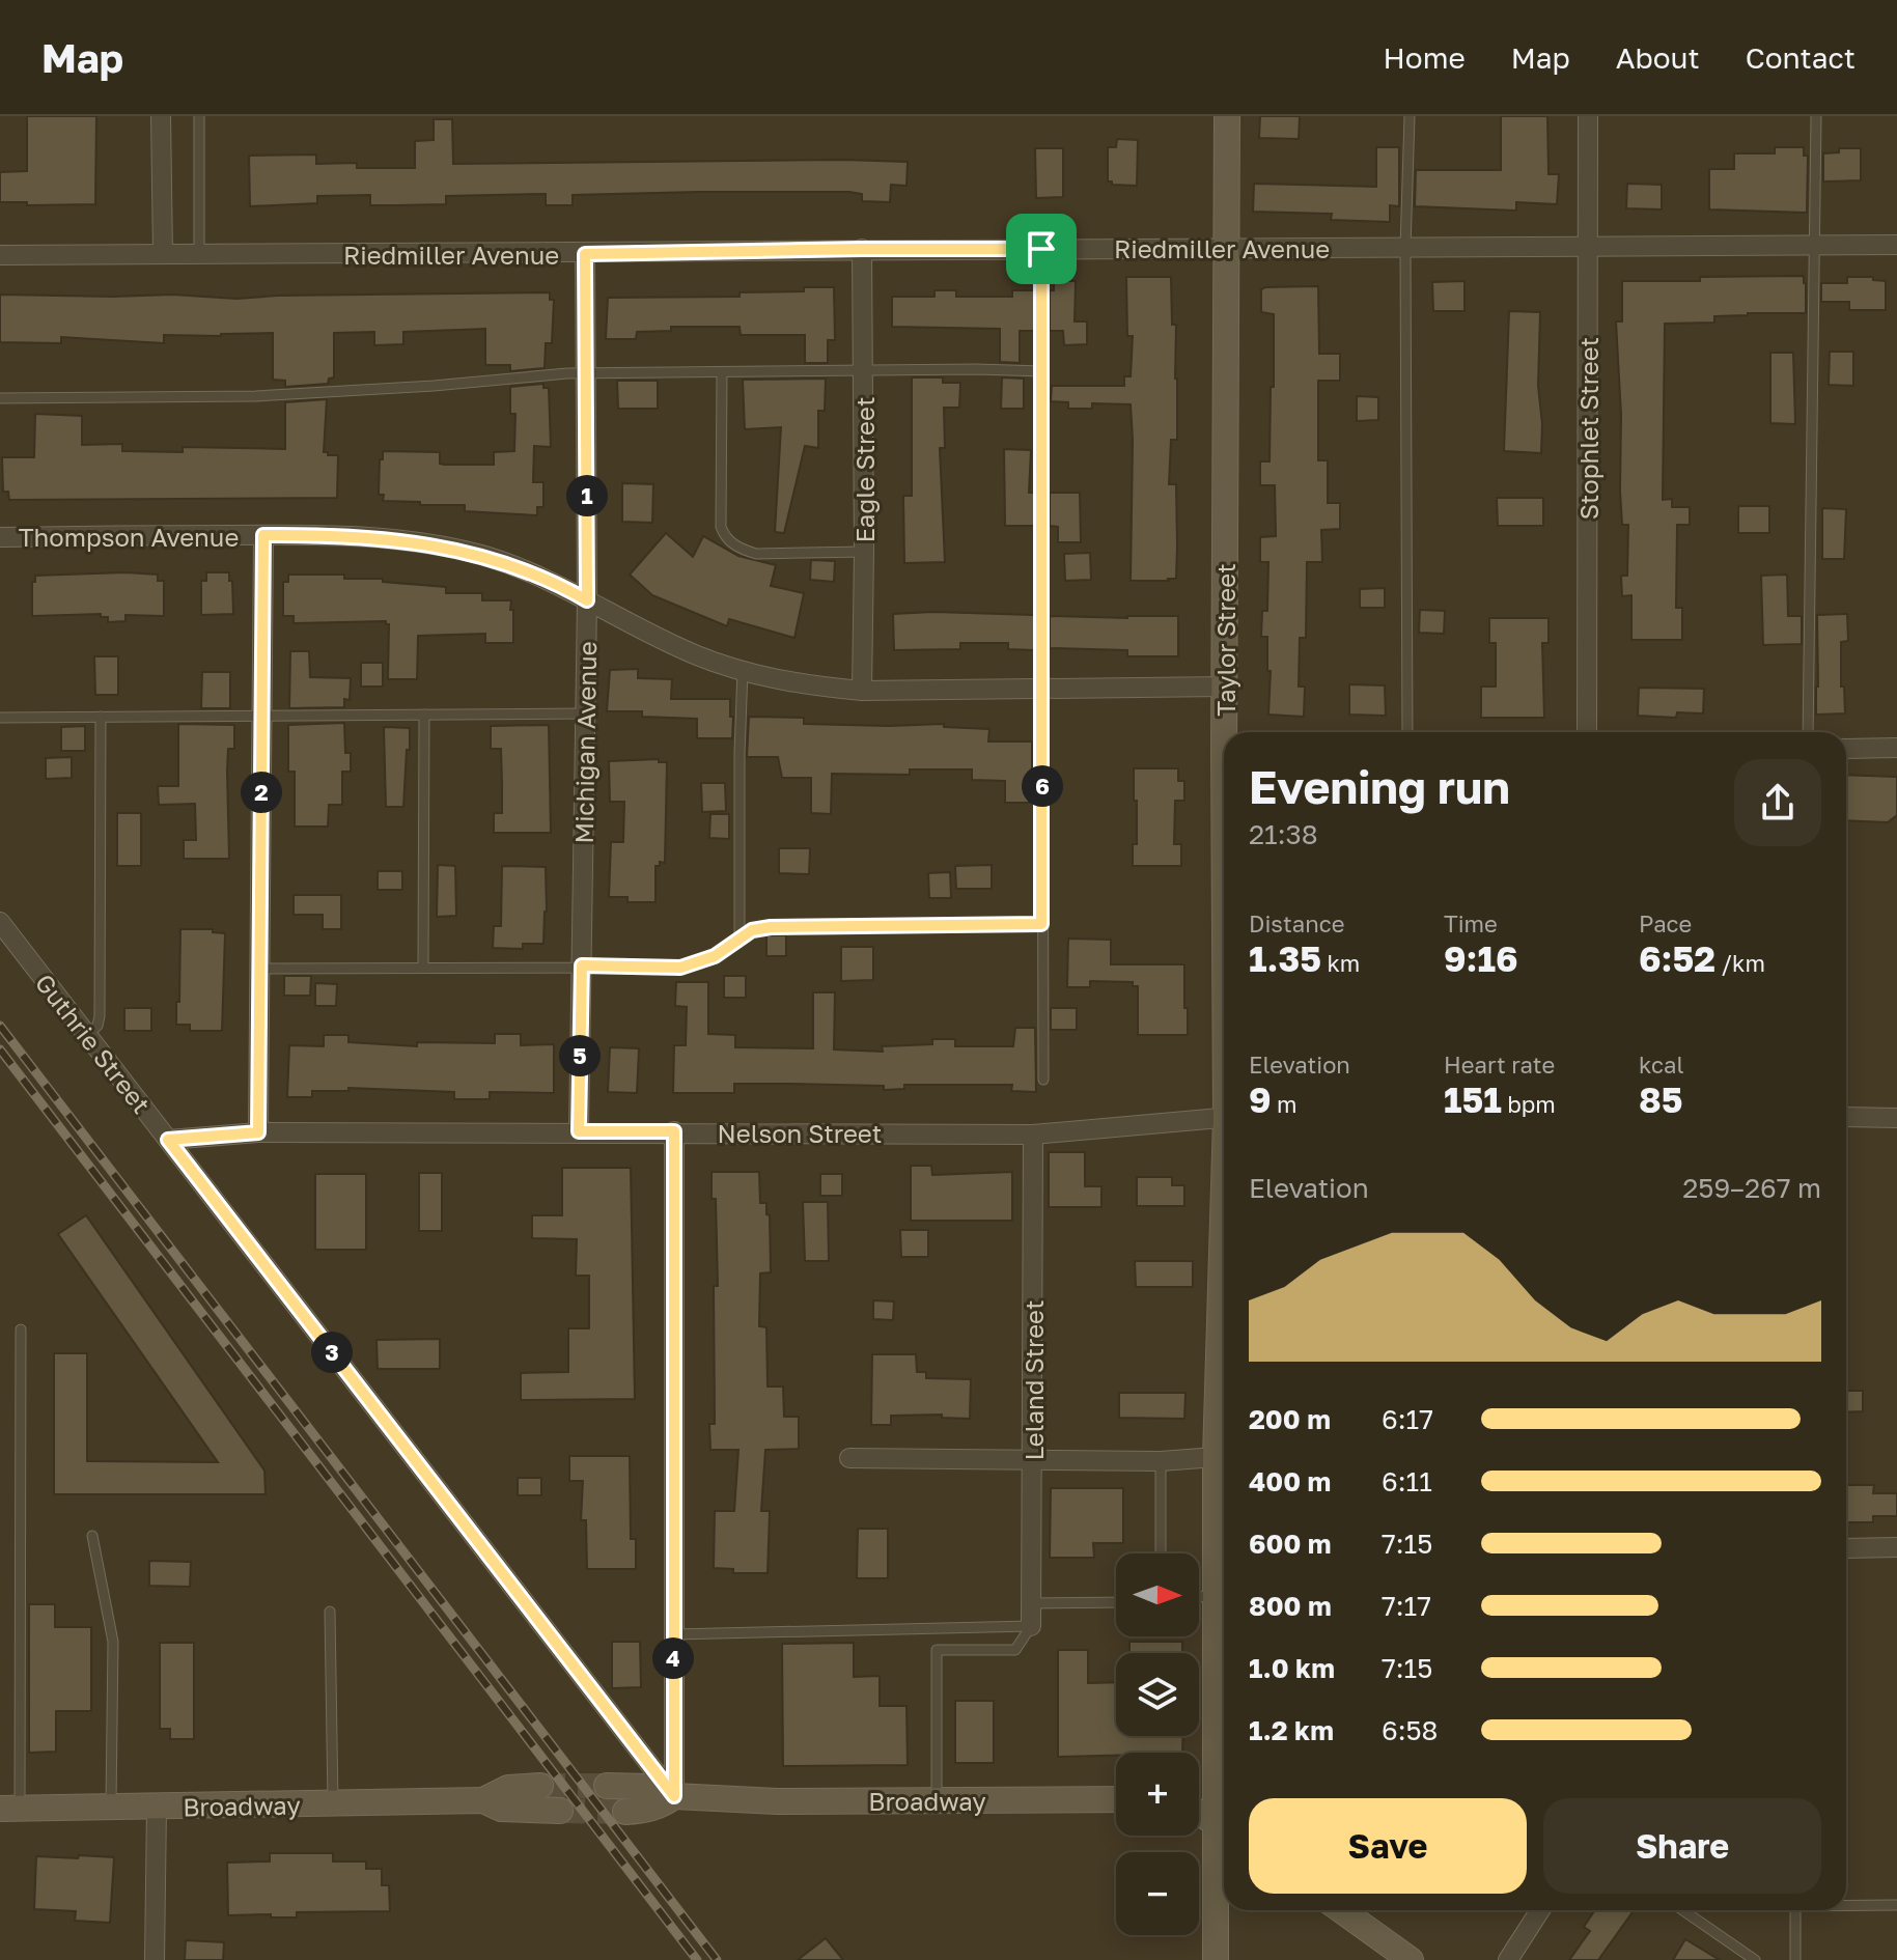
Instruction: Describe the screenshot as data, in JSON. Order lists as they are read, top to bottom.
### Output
{
  "streets": {
    "main road": ["Taylor Street", "Broadway"],
    "street": [
      "Riedmiller Avenue",
      "Stophlet Street",
      "Eagle Street",
      "Thompson Avenue",
      "Michigan Avenue",
      "Guthrie Street",
      "Nelson Street",
      "Leland Street"
    ]
  },
  "crossings": [
    ["Riedmiller Avenue", "Stophlet Street"],
    ["Riedmiller Avenue", "Eagle Street"],
    ["Riedmiller Avenue", "Taylor Street"],
    ["Riedmiller Avenue", "Michigan Avenue"],
    ["Eagle Street", "Thompson Avenue"],
    ["Thompson Avenue", "Taylor Street"],
    ["Thompson Avenue", "Michigan Avenue"],
    ["Michigan Avenue", "Nelson Street"],
    ["Guthrie Street", "Nelson Street"],
    ["Guthrie Street", "Broadway"],
    ["Nelson Street", "Leland Street"]
  ],
  "north": "right",
  "page": {
    "header": "Map",
    "nav": [
      "Home",
      "Map",
      "About",
      "Contact"
    ],
    "pins": [
      "1",
      "6",
      "2",
      "5",
      "3",
      "4"
    ],
    "heading": ["Evening run", "21:38"],
    "stats": [
      ["Distance", "1.35 km"],
      ["Time", "9:16"],
      ["Pace", "6:52 /km"],
      ["Elevation", "9 m"],
      ["Heart rate", "151 bpm"],
      ["kcal", "85"]
    ],
    "chart": ["Elevation", "259–267 m"],
    "list": [
      {
        "name": "200 m",
        "note": "6:17"
      },
      {
        "name": "400 m",
        "note": "6:11"
      },
      {
        "name": "600 m",
        "note": "7:15"
      },
      {
        "name": "800 m",
        "note": "7:17"
      },
      {
        "name": "1.0 km",
        "note": "7:15"
      },
      {
        "name": "1.2 km",
        "note": "6:58"
      }
    ],
    "map_buttons": ["+", "−"],
    "buttons": ["Save", "Share"]
  }
}
